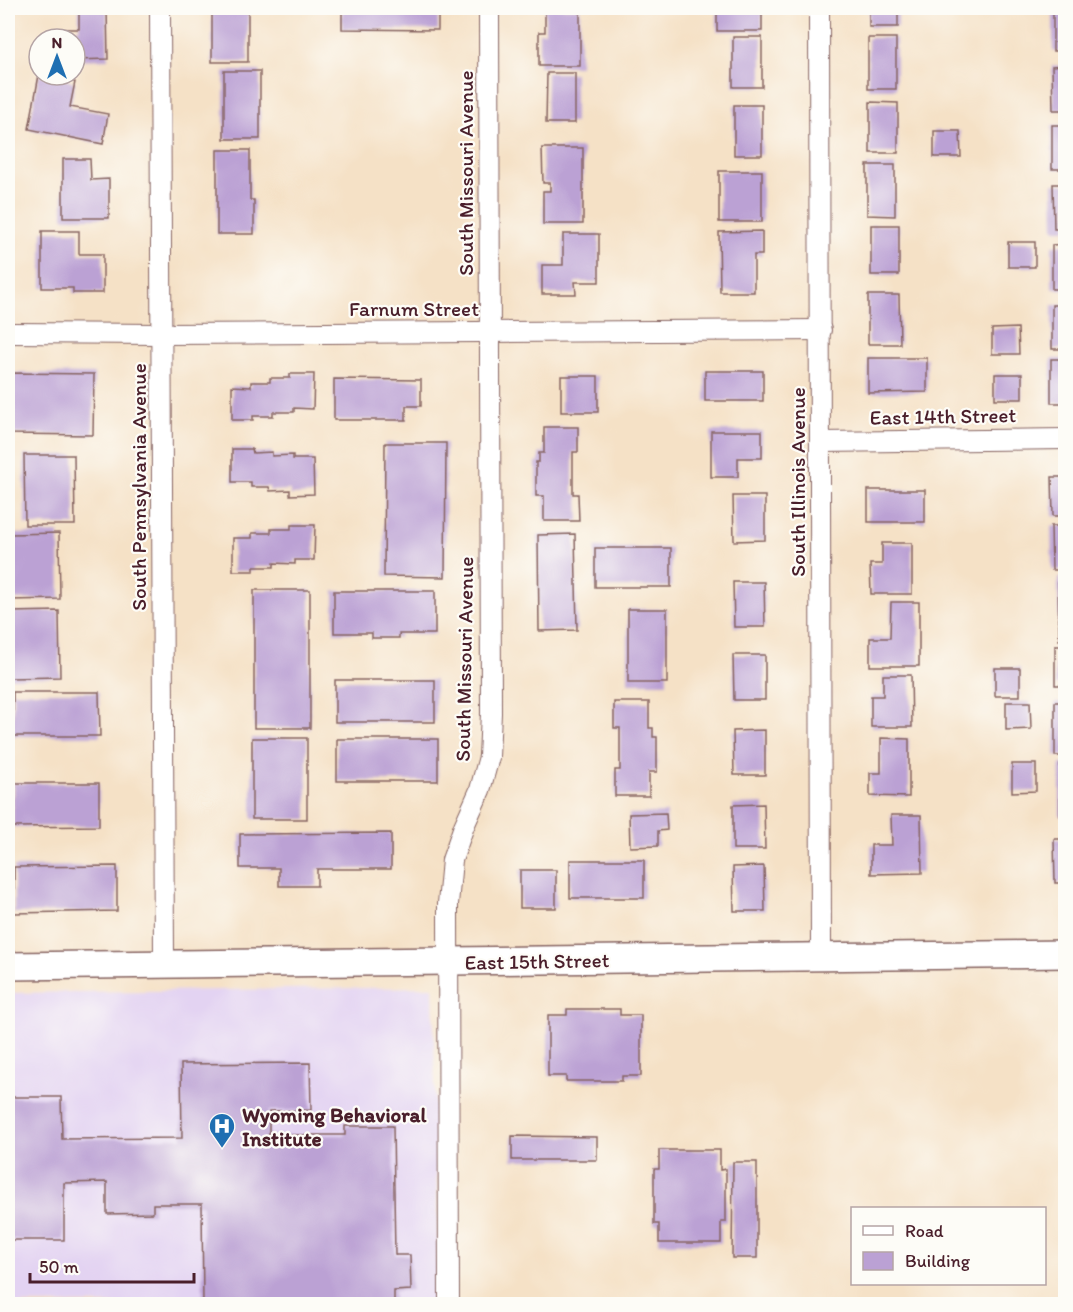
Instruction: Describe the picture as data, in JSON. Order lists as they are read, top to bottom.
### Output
{
  "streets": {
    "main road": ["East 15th Street"],
    "street": [
      "South Missouri Avenue",
      "Farnum Street",
      "East 14th Street",
      "South Illinois Avenue",
      "South Pennsylvania Avenue"
    ]
  },
  "crossings": [
    ["South Missouri Avenue", "Farnum Street"],
    ["South Missouri Avenue", "East 15th Street"],
    ["Farnum Street", "South Illinois Avenue"],
    ["Farnum Street", "South Pennsylvania Avenue"],
    ["East 14th Street", "South Illinois Avenue"],
    ["South Illinois Avenue", "East 15th Street"],
    ["South Pennsylvania Avenue", "East 15th Street"]
  ],
  "places": {
    "hospital": ["Wyoming Behavioral Institute"]
  },
  "legend": ["Road", "Building"],
  "scale_bar": "50 m",
  "north": "top"
}
